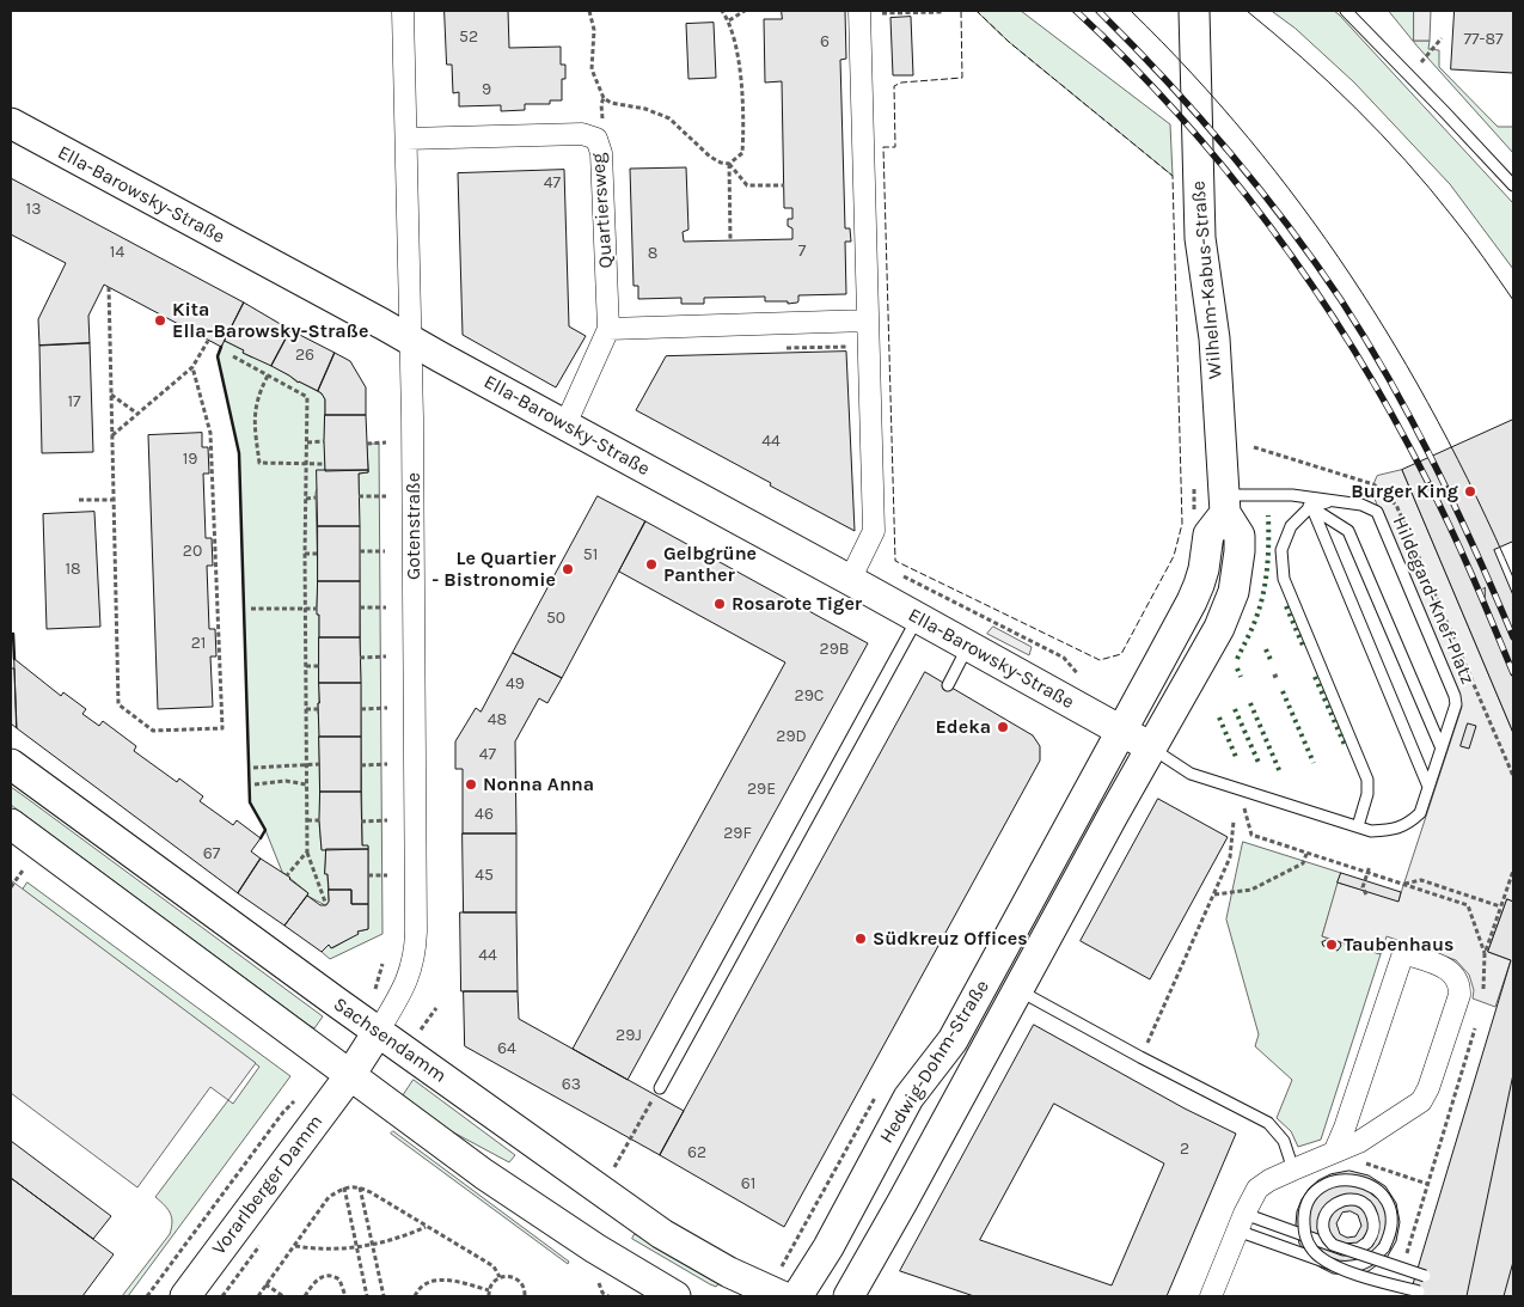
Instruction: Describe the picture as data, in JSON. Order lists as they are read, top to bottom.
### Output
{
  "streets": {
    "street": [
      "Ella-Barowsky-Straße",
      "Quartiersweg",
      "Wilhelm-Kabus-Straße",
      "Gotenstraße",
      "Sachsendamm",
      "Hedwig-Dohm-Straße",
      "Vorarlberger Damm"
    ],
    "lane": ["Hildegard-Knef-Platz"]
  },
  "crossings": [
    ["Ella-Barowsky-Straße", "Quartiersweg"],
    ["Ella-Barowsky-Straße", "Wilhelm-Kabus-Straße"],
    ["Ella-Barowsky-Straße", "Gotenstraße"],
    ["Ella-Barowsky-Straße", "Hildegard-Knef-Platz"],
    ["Ella-Barowsky-Straße", "Hedwig-Dohm-Straße"],
    ["Quartiersweg", "Gotenstraße"],
    ["Wilhelm-Kabus-Straße", "Hildegard-Knef-Platz"],
    ["Wilhelm-Kabus-Straße", "Hedwig-Dohm-Straße"],
    ["Gotenstraße", "Sachsendamm"],
    ["Gotenstraße", "Vorarlberger Damm"],
    ["Hildegard-Knef-Platz", "Hedwig-Dohm-Straße"],
    ["Sachsendamm", "Vorarlberger Damm"]
  ],
  "places": [
    "Kita Ella-Barowsky-Straße",
    "Burger King",
    "Gelbgrüne Panther",
    "Le Quartier - Bistronomie",
    "Rosarote Tiger",
    "Edeka",
    "Nonna Anna",
    "Südkreuz Offices",
    "Taubenhaus"
  ],
  "house_numbers": [
    "52",
    "77-87",
    "6",
    "9",
    "47",
    "13",
    "7",
    "14",
    "8",
    "26",
    "17",
    "44",
    "19",
    "20",
    "51",
    "18",
    "1",
    "50",
    "21",
    "29B",
    "49",
    "29C",
    "48",
    "29D",
    "47",
    "29E",
    "46",
    "29F",
    "67",
    "45",
    "44",
    "29J",
    "64",
    "63",
    "2",
    "62",
    "61"
  ]
}
